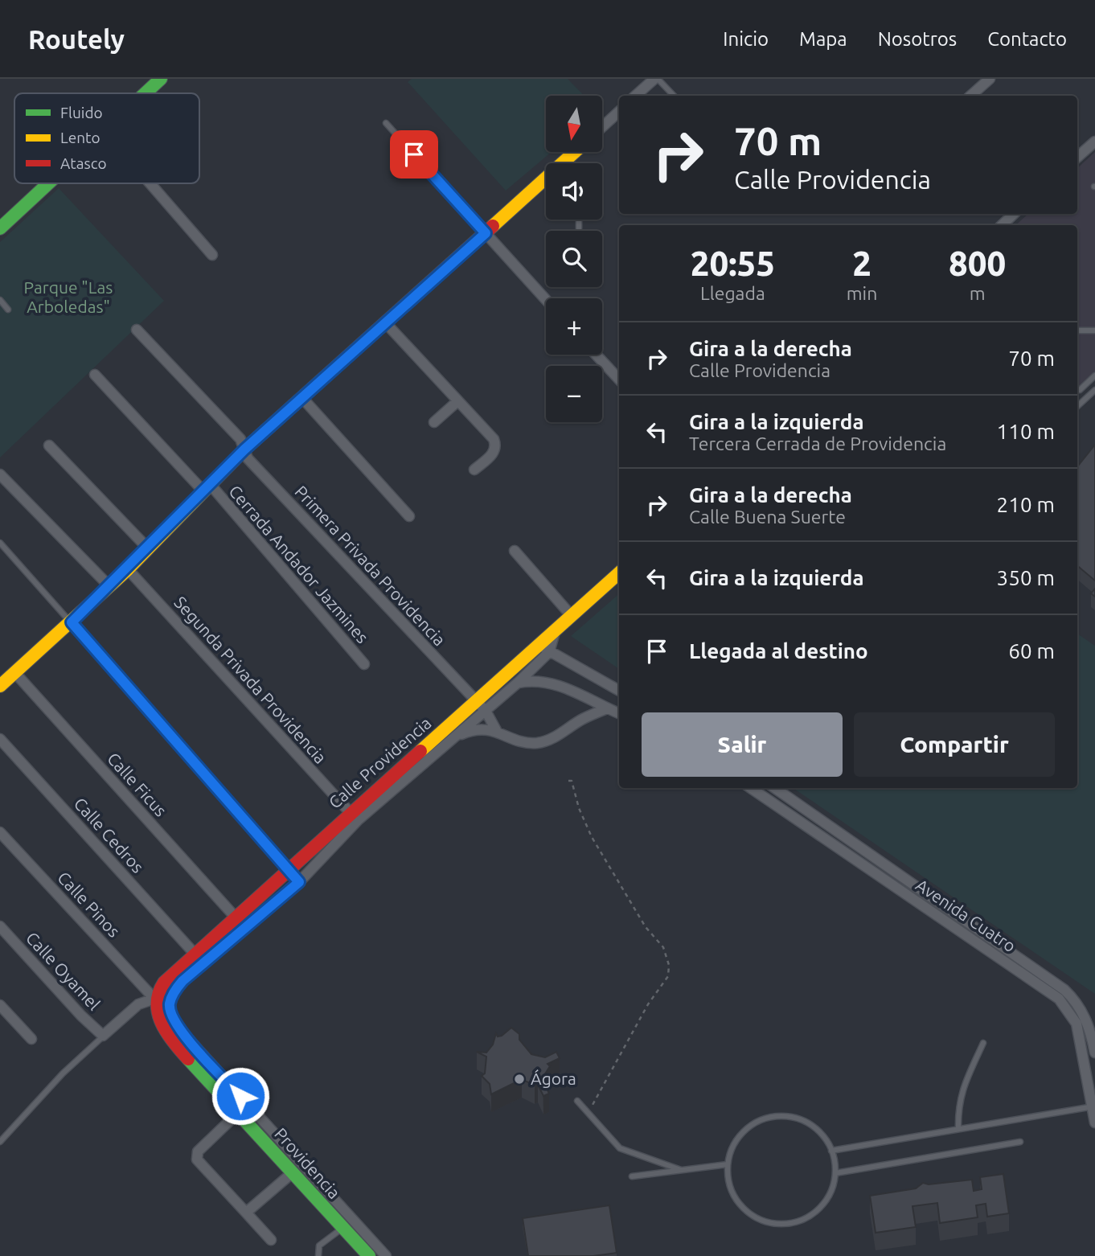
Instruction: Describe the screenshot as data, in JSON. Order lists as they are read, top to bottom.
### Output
{
  "streets": {
    "street": [
      "Cerrada Andador Jazmines",
      "Primera Privada Providencia",
      "Segunda Privada Providencia",
      "Calle Providencia",
      "Calle Ficus",
      "Calle Cedros",
      "Calle Pinos",
      "Avenida Cuatro",
      "Calle Oyamel",
      "Providencia"
    ]
  },
  "crossings": [
    ["Primera Privada Providencia", "Calle Providencia"],
    ["Segunda Privada Providencia", "Calle Providencia"],
    ["Calle Providencia", "Calle Ficus"],
    ["Calle Providencia", "Calle Cedros"],
    ["Calle Providencia", "Calle Pinos"],
    ["Calle Providencia", "Providencia"],
    ["Calle Pinos", "Providencia"]
  ],
  "parks": ["Parque \"Las Arboledas\""],
  "places": ["Ágora"],
  "legend": ["Fluido", "Lento", "Atasco"],
  "north": "bottom",
  "page": {
    "header": "Routely",
    "nav": [
      "Inicio",
      "Mapa",
      "Nosotros",
      "Contacto"
    ],
    "map_buttons": ["+", "−"],
    "turn": ["70 m", "Calle Providencia"],
    "eta": [
      "20:55",
      "Llegada",
      "2",
      "min",
      "800",
      "m"
    ],
    "list": [
      {
        "name": "Gira a la derecha",
        "note": "Calle Providencia",
        "value": "70 m"
      },
      {
        "name": "Gira a la izquierda",
        "note": "Tercera Cerrada de Providencia",
        "value": "110 m"
      },
      {
        "name": "Gira a la derecha",
        "note": "Calle Buena Suerte",
        "value": "210 m"
      },
      {
        "name": "Gira a la izquierda",
        "value": "350 m"
      },
      {
        "name": "Llegada al destino",
        "value": "60 m"
      }
    ],
    "buttons": ["Salir", "Compartir"]
  }
}
